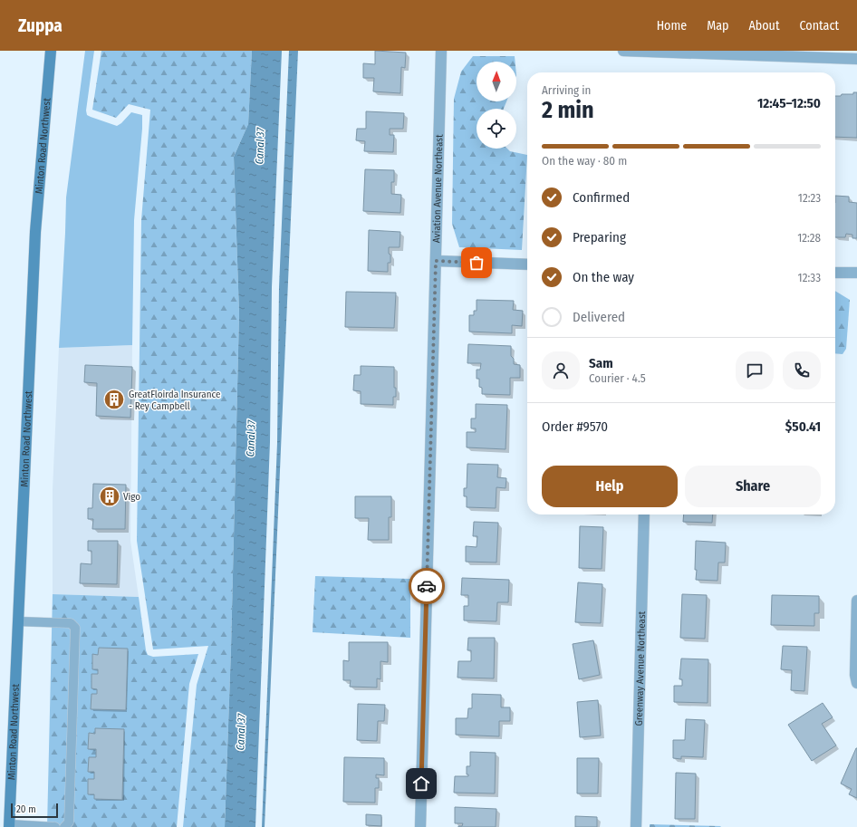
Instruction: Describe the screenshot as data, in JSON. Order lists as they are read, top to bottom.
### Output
{
  "streets": {
    "main road": ["Minton Road Northwest"],
    "street": ["Aviation Avenue Northeast", "Greenway Avenue Northeast"]
  },
  "water": ["Canal 37"],
  "places": {
    "building": ["GreatFloirda Insurance - Rey Campbell", "Vigo"]
  },
  "scale_bar": "20 m",
  "north": "top",
  "page": {
    "header": "Zuppa",
    "nav": [
      "Home",
      "Map",
      "About",
      "Contact"
    ],
    "heading": ["2 min", "Arriving in", "12:45–12:50"],
    "panel": [
      "Sam",
      "Courier · 4.5",
      "Order #9570",
      "$50.41"
    ],
    "bar": "On the way · 80 m",
    "list": [
      ["Confirmed", "12:23"],
      ["Preparing", "12:28"],
      ["On the way", "12:33"],
      "Delivered"
    ],
    "buttons": ["Help", "Share"],
    "scale": "20 m"
  }
}
